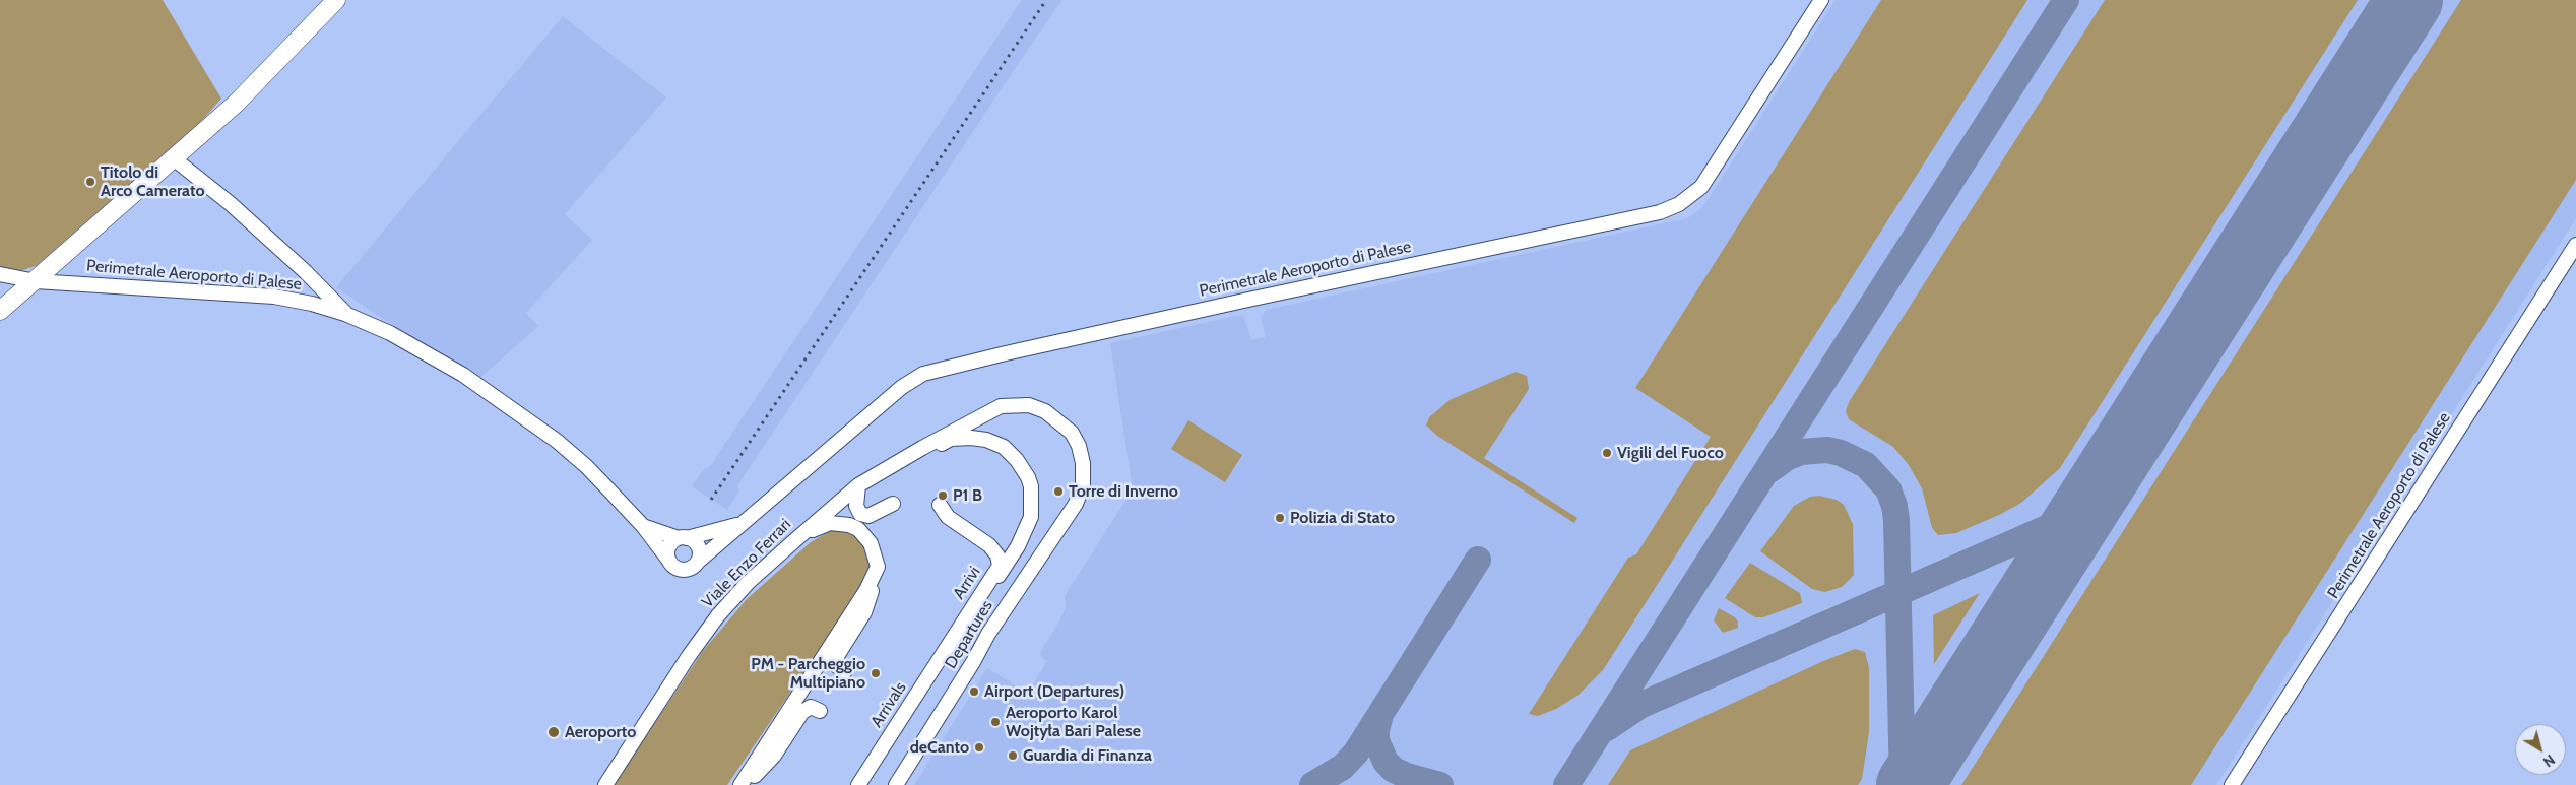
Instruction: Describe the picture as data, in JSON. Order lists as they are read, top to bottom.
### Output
{
  "streets": {
    "street": [
      "Perimetrale Aeroporto di Palese",
      "Viale Enzo Ferrari",
      "Departures",
      "Arrivals"
    ]
  },
  "crossings": [
    ["Viale Enzo Ferrari", "Departures"]
  ],
  "places": [
    "Titolo di Arco Camerato",
    "Vigili del Fuoco",
    "Torre di Inverno",
    "P1 B",
    "Polizia di Stato",
    "PM - Parcheggio Multipiano",
    "Airport (Departures)",
    "Aeroporto Karol Wojtyła Bari Palese",
    "Aeroporto",
    "deCanto",
    "Guardia di Finanza"
  ],
  "north": "bottom right"
}
